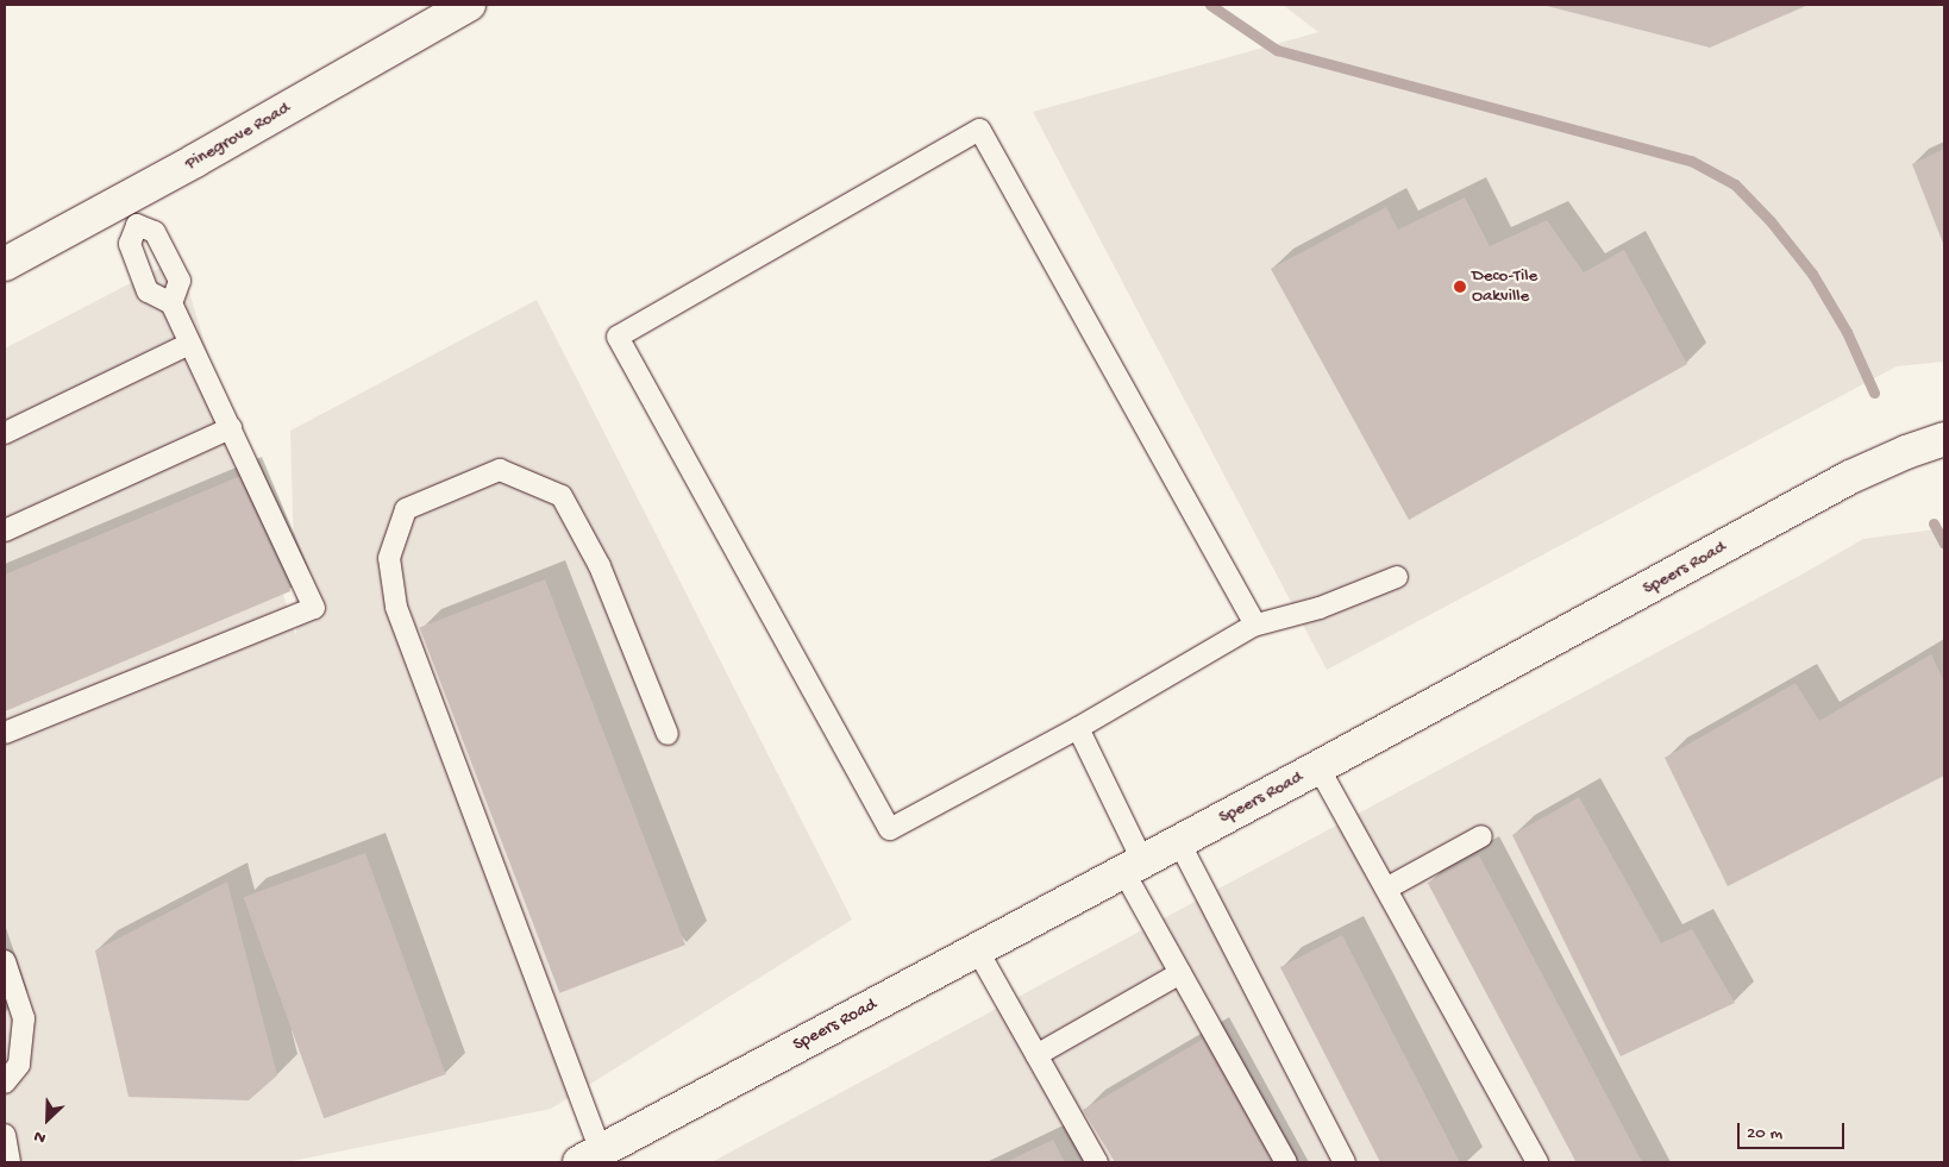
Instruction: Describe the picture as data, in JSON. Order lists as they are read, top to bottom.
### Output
{
  "streets": {
    "main road": ["Pinegrove Road", "Speers Road"]
  },
  "places": ["Deco-Tile Oakville"],
  "scale_bar": "20 m",
  "north": "bottom left"
}
